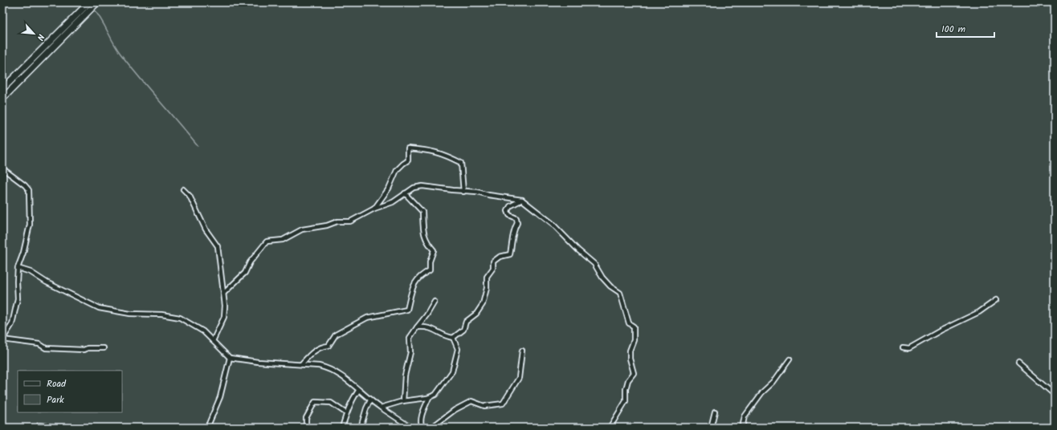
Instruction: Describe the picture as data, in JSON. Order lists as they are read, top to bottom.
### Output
{
  "legend": ["Road", "Park"],
  "scale_bar": "100 m",
  "north": "bottom right"
}
